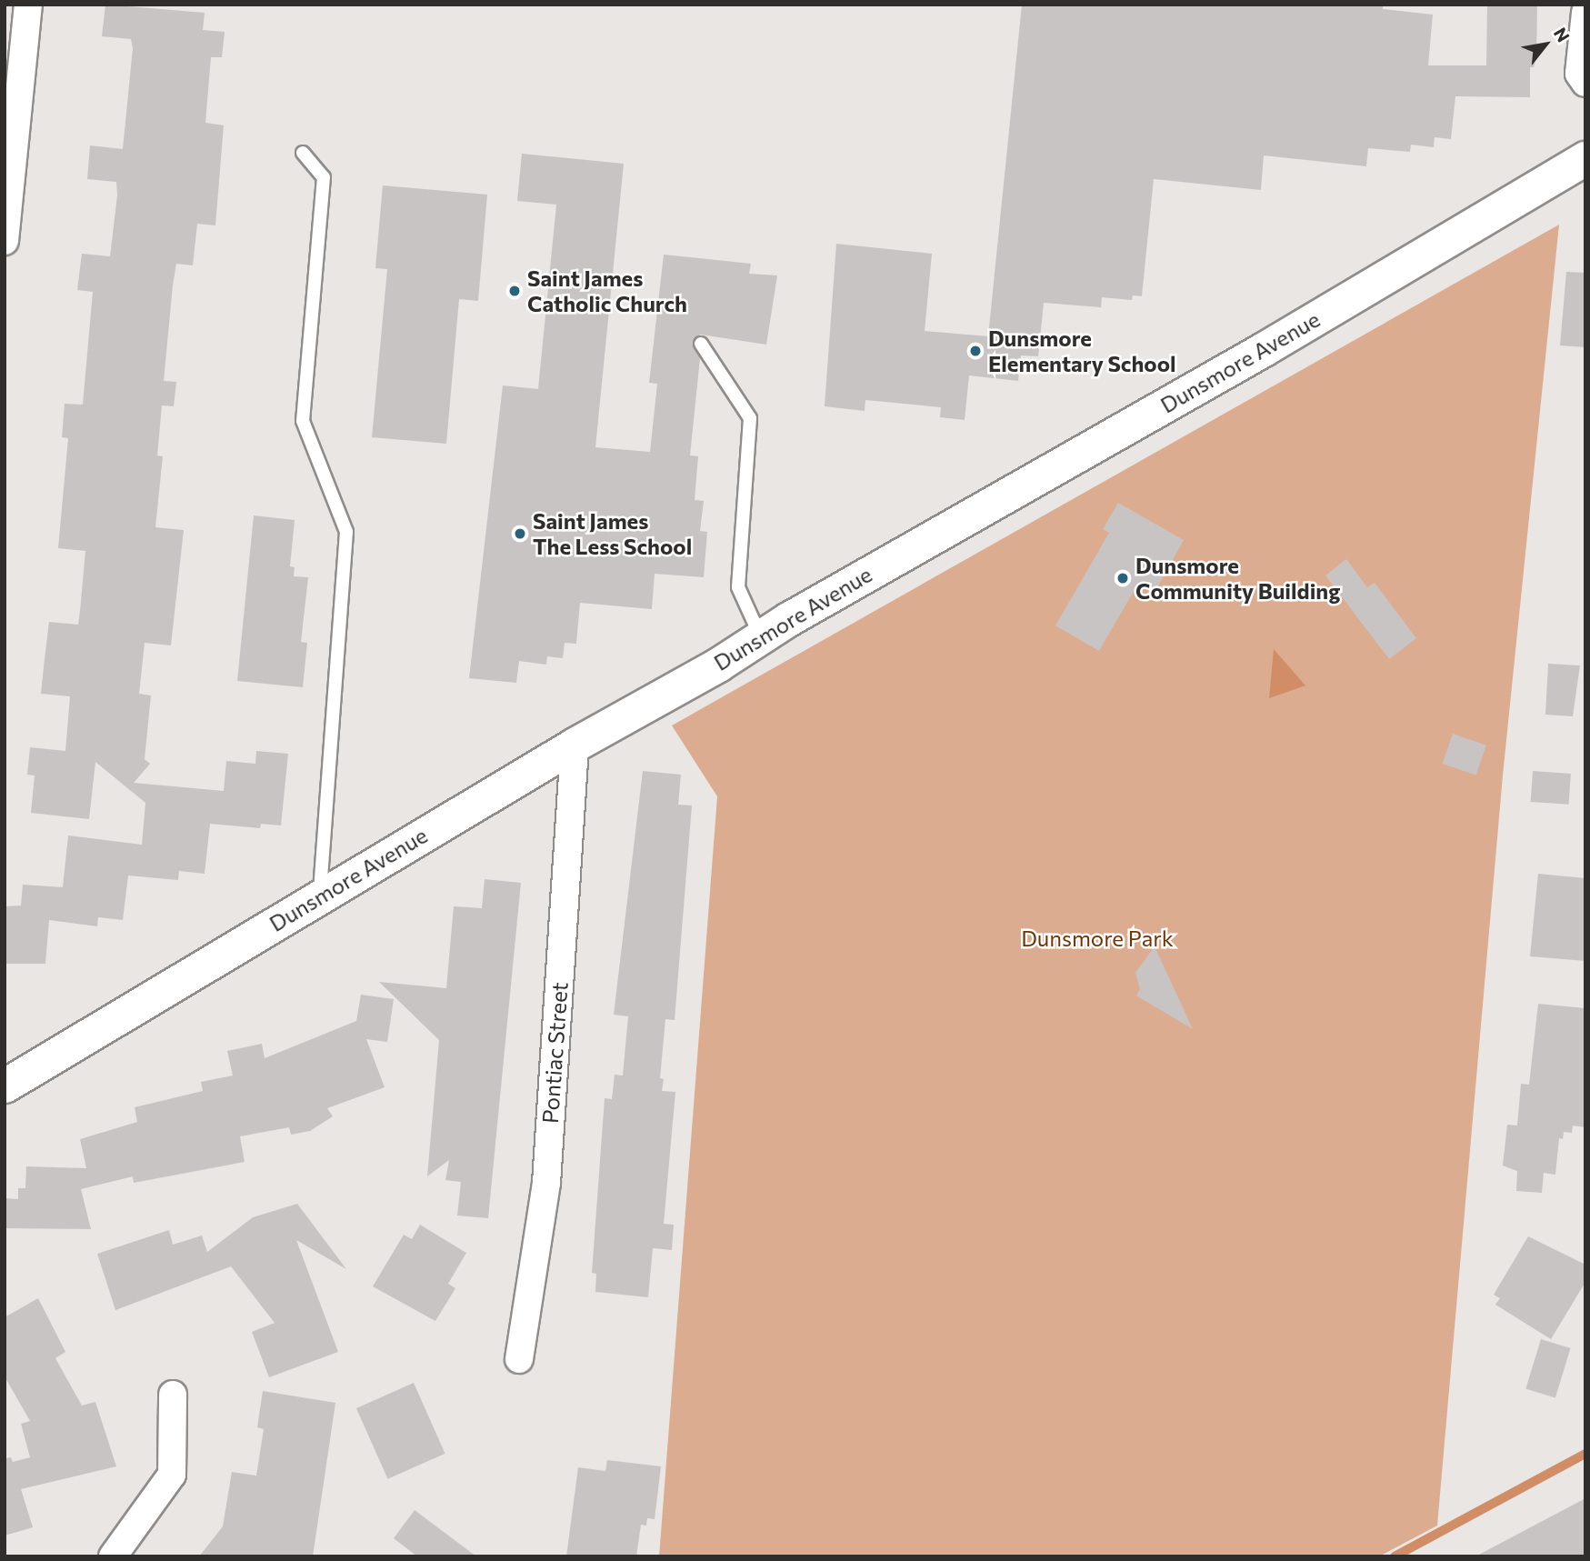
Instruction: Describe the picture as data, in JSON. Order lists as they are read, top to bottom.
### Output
{
  "streets": {
    "street": ["Dunsmore Avenue", "Pontiac Street"]
  },
  "crossings": [
    ["Dunsmore Avenue", "Pontiac Street"]
  ],
  "parks": ["Dunsmore Park"],
  "places": [
    "Saint James Catholic Church",
    "Dunsmore Elementary School",
    "Saint James The Less School",
    "Dunsmore Community Building"
  ],
  "north": "top right"
}
